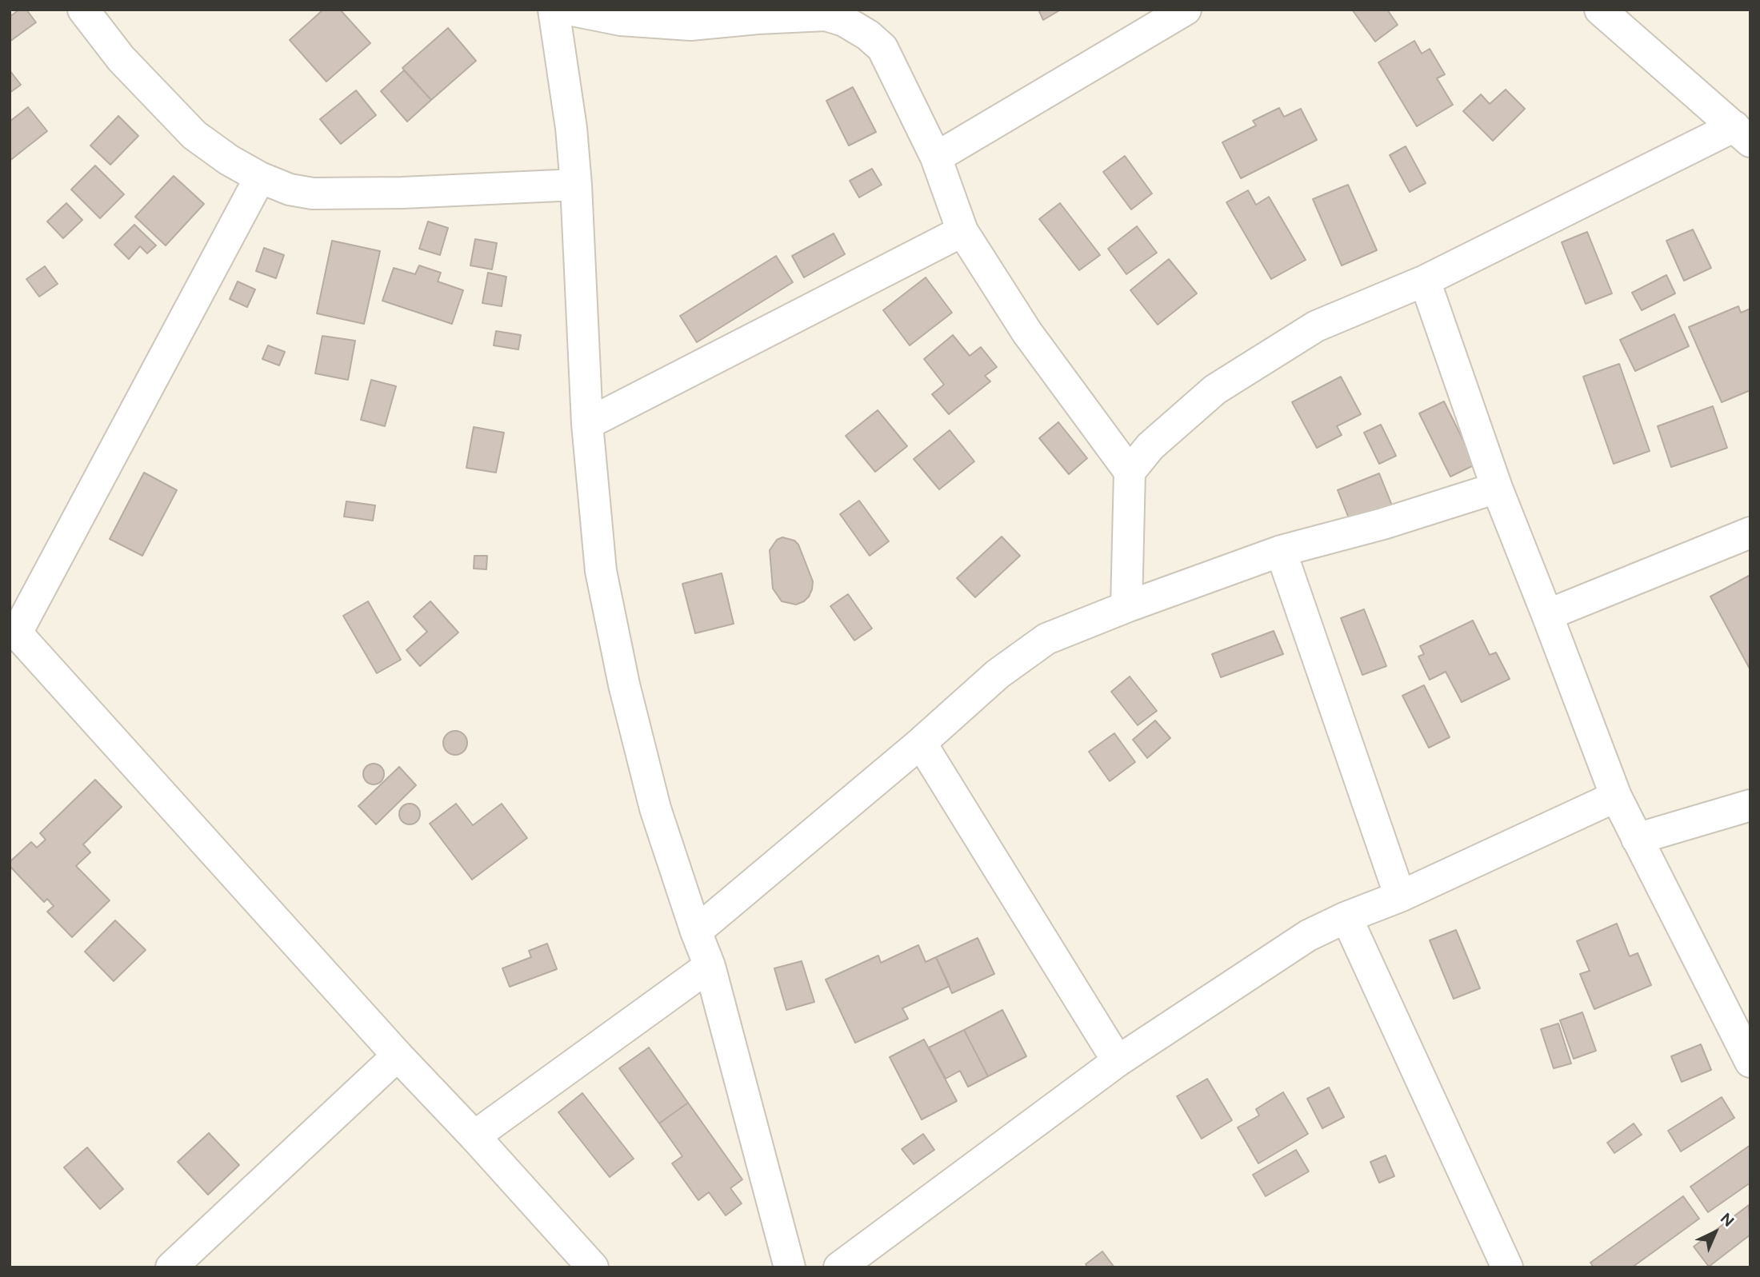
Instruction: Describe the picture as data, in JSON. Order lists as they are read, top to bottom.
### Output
{
  "north": "top right"
}
